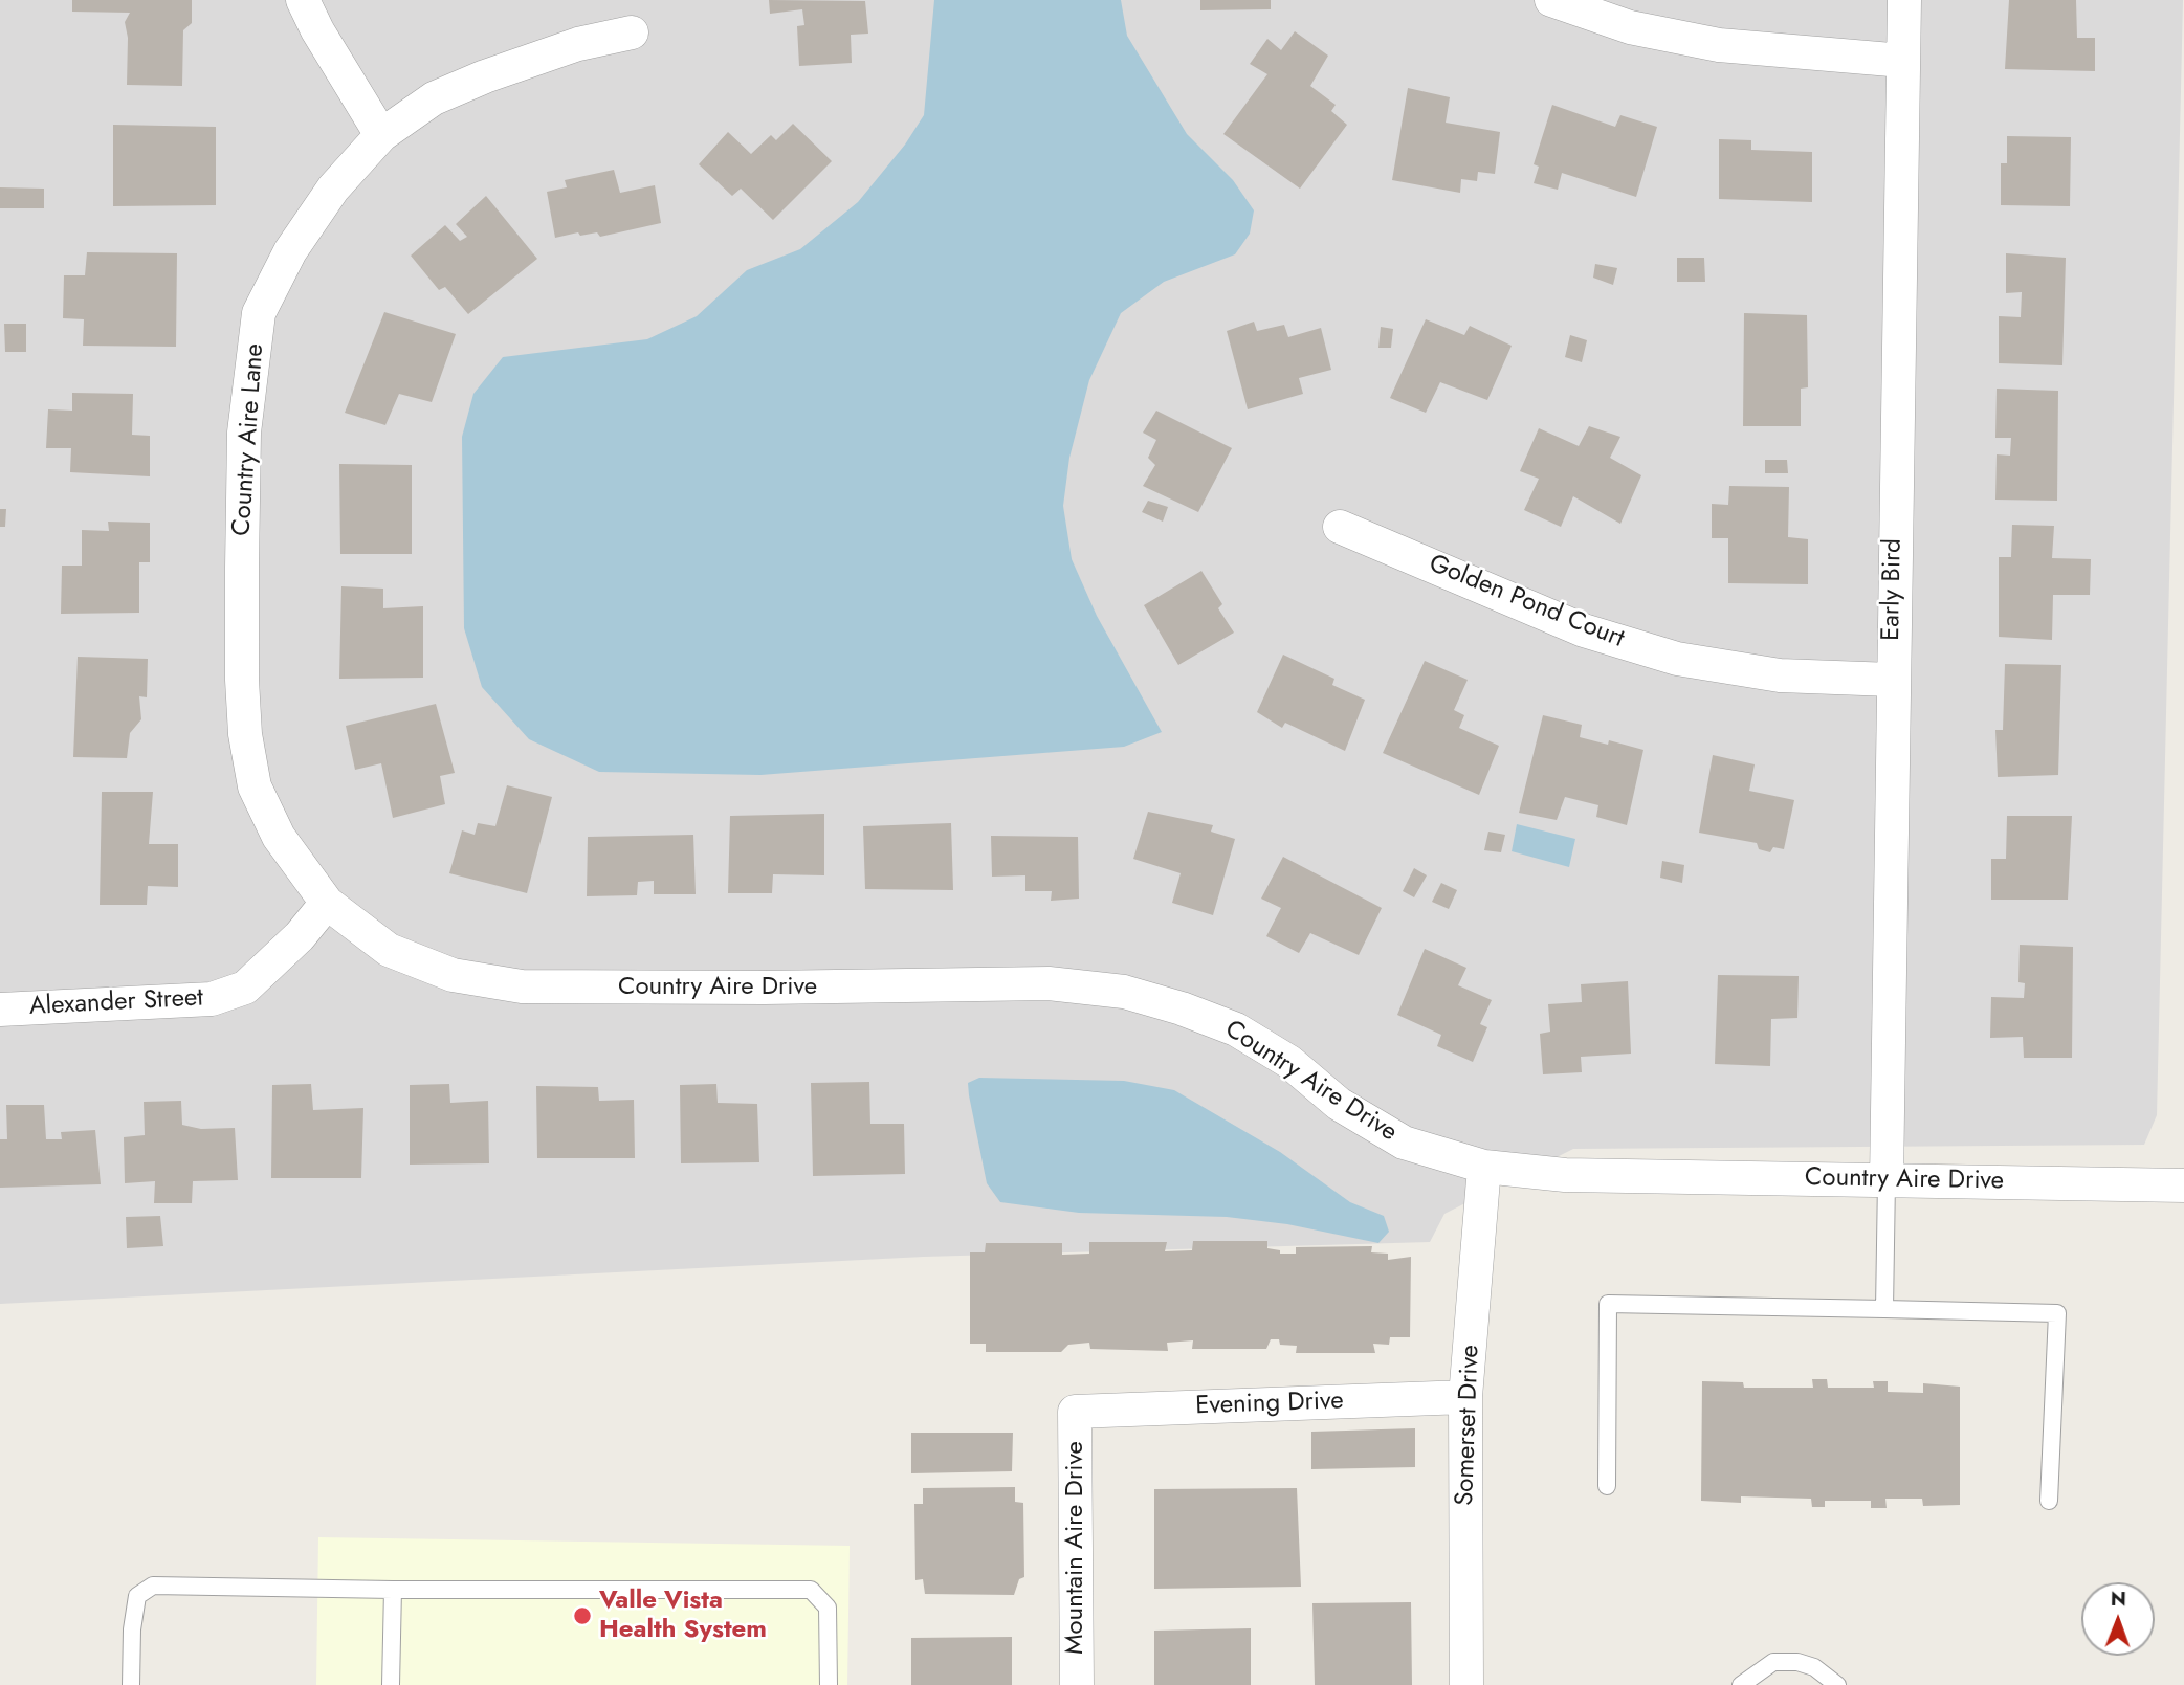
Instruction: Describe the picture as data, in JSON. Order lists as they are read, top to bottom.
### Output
{
  "streets": {
    "street": [
      "Country Aire Lane",
      "Early Bird",
      "Golden Pond Court",
      "Country Aire Drive",
      "Alexander Street",
      "Evening Drive",
      "Somerset Drive",
      "Mountain Aire Drive"
    ]
  },
  "crossings": [
    ["Country Aire Lane", "Country Aire Drive"],
    ["Country Aire Lane", "Alexander Street"],
    ["Early Bird", "Golden Pond Court"],
    ["Early Bird", "Country Aire Drive"],
    ["Country Aire Drive", "Alexander Street"],
    ["Country Aire Drive", "Somerset Drive"],
    ["Evening Drive", "Somerset Drive"],
    ["Evening Drive", "Mountain Aire Drive"]
  ],
  "places": ["Valle Vista Health System"],
  "north": "top"
}
